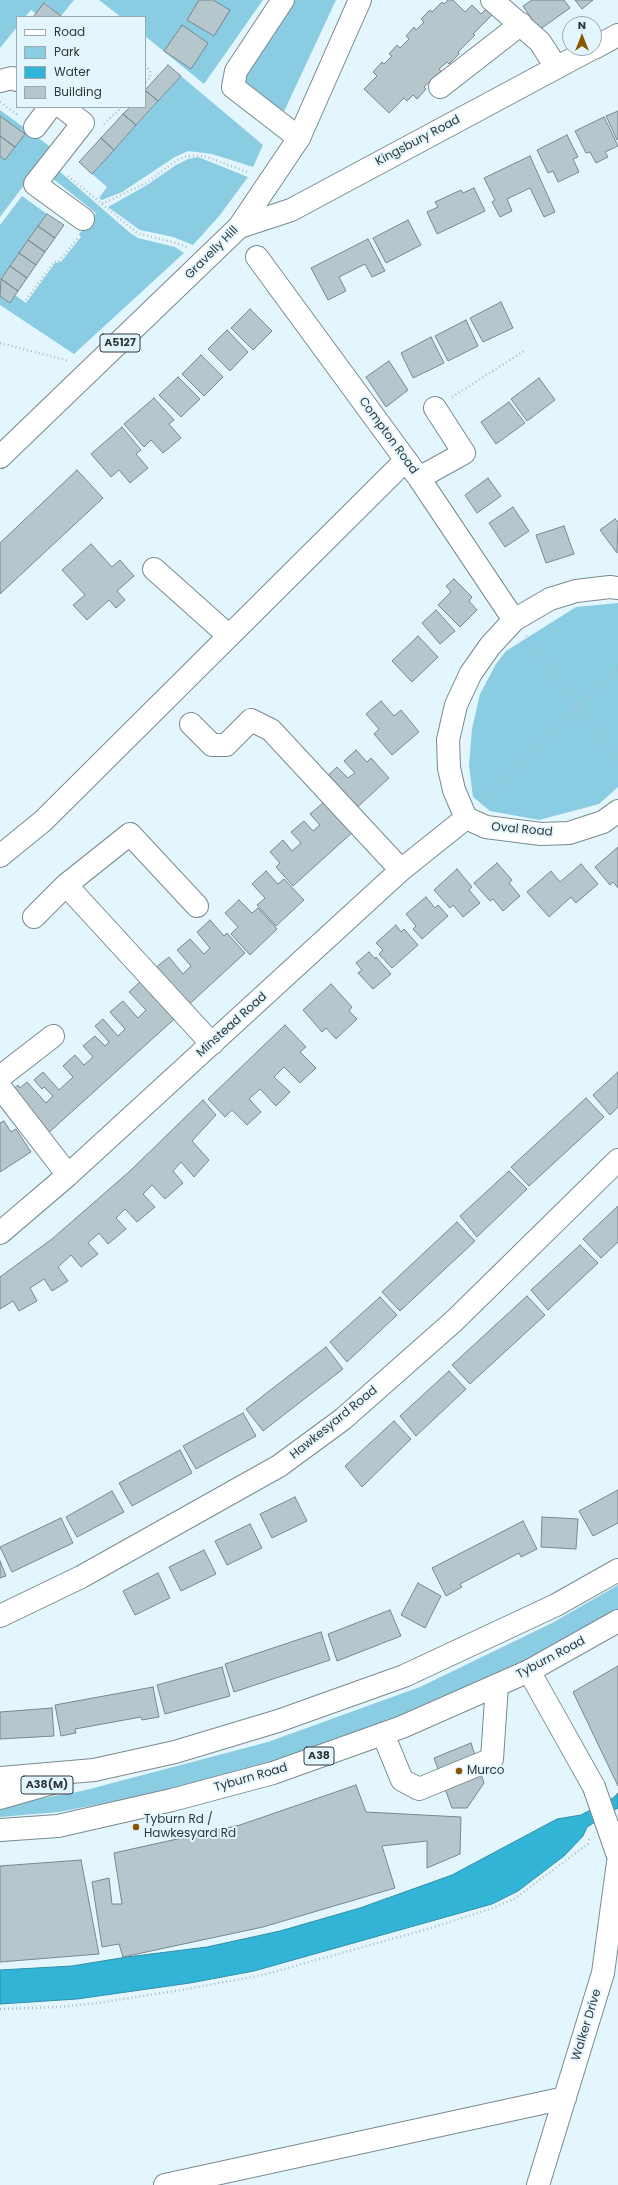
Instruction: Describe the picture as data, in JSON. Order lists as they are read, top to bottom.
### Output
{
  "streets": {
    "main road": [
      "Kingsbury Road",
      "Gravelly Hill",
      "A5127",
      "Compton Road",
      "Oval Road",
      "Minstead Road",
      "Hawkesyard Road",
      "Tyburn Road",
      "A38",
      "A38(M)",
      "Walker Drive"
    ]
  },
  "crossings": [
    ["Kingsbury Road", "Gravelly Hill"],
    ["Oval Road", "Minstead Road"]
  ],
  "places": ["Murco", "Tyburn Rd / Hawkesyard Rd"],
  "legend": [
    "Road",
    "Park",
    "Water",
    "Building"
  ],
  "north": "top"
}
